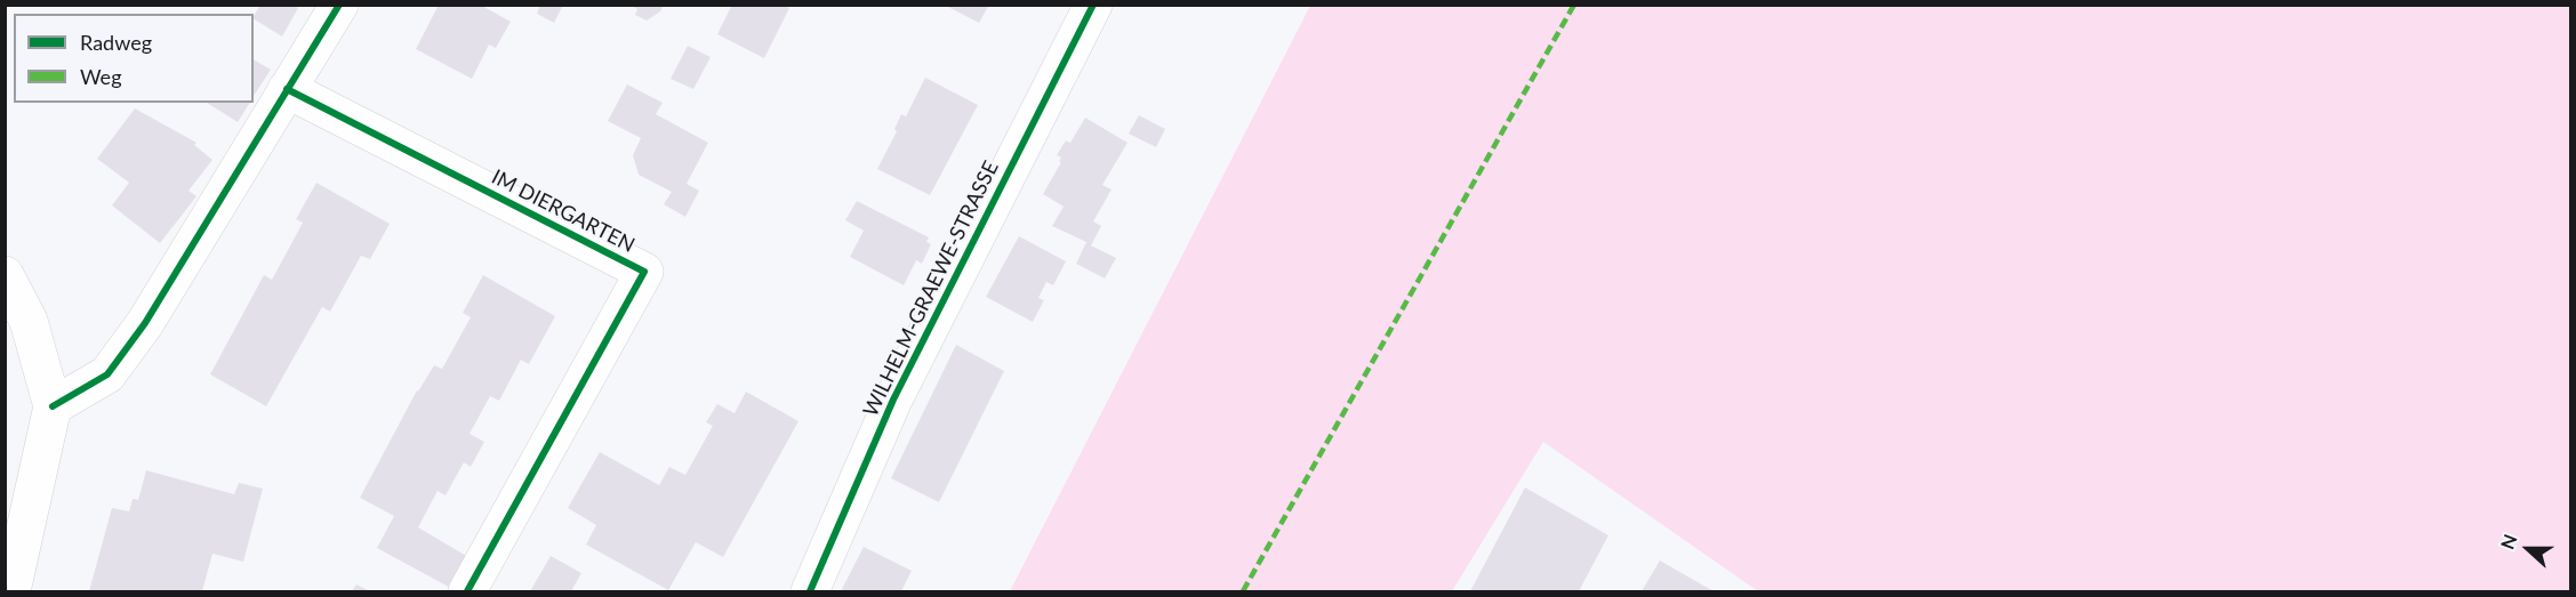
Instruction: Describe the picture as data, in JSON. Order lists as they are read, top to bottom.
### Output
{
  "streets": {
    "street": ["IM DIERGARTEN", "WILHELM-GRAEWE-STRASSE"]
  },
  "legend": ["Radweg", "Weg"],
  "north": "left"
}
